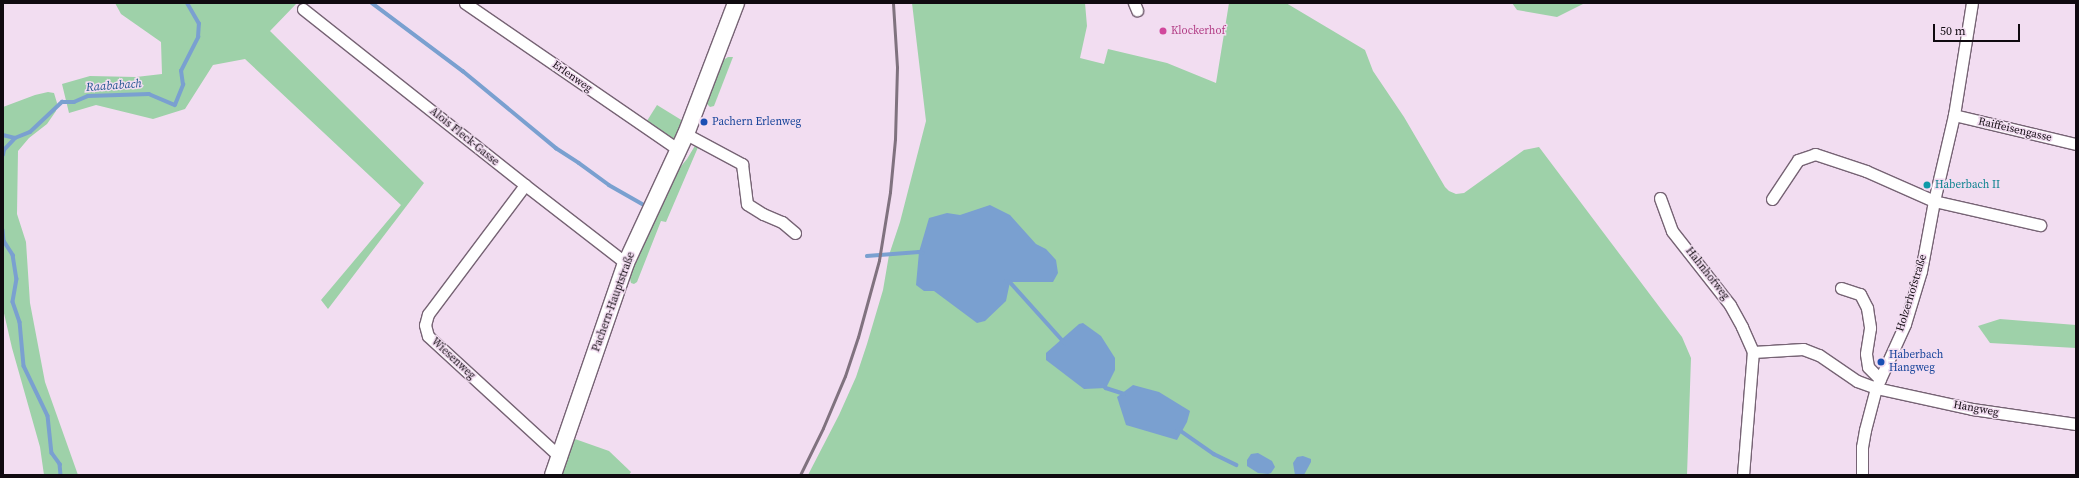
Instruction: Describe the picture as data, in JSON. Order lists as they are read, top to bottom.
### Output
{
  "streets": {
    "main road": ["Pachern-Hauptstraße"],
    "street": [
      "Erlenweg",
      "Raiffeisengasse",
      "Alois Fleck-Gasse",
      "Hahnhofweg",
      "Holzerhofstraße",
      "Wiesenweg",
      "Hangweg"
    ]
  },
  "crossings": [
    ["Erlenweg", "Pachern-Hauptstraße"],
    ["Raiffeisengasse", "Holzerhofstraße"],
    ["Alois Fleck-Gasse", "Pachern-Hauptstraße"],
    ["Alois Fleck-Gasse", "Wiesenweg"],
    ["Holzerhofstraße", "Hangweg"],
    ["Pachern-Hauptstraße", "Wiesenweg"]
  ],
  "water": ["Raababach"],
  "places": [
    "Klockerhof",
    "Pachern Erlenweg",
    "Haberbach II",
    "Haberbach Hangweg"
  ],
  "scale_bar": "50 m"
}
